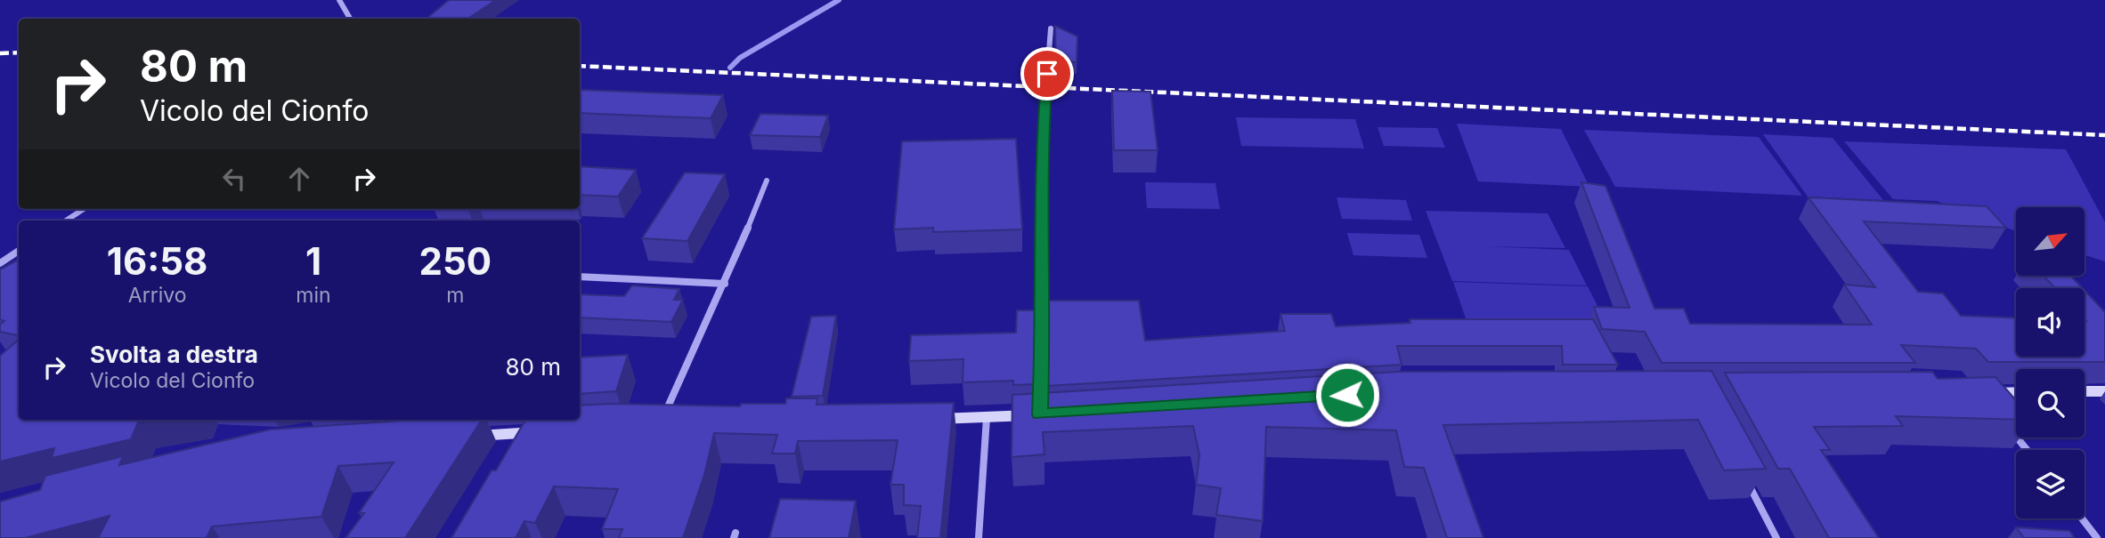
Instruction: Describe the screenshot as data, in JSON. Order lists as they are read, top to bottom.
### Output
{
  "north": "top right",
  "page": {
    "turn": ["80 m", "Vicolo del Cionfo"],
    "eta": [
      "16:58",
      "Arrivo",
      "1",
      "min",
      "250",
      "m"
    ],
    "list": [
      {
        "name": "Svolta a destra",
        "note": "Vicolo del Cionfo",
        "value": "80 m"
      }
    ]
  }
}
